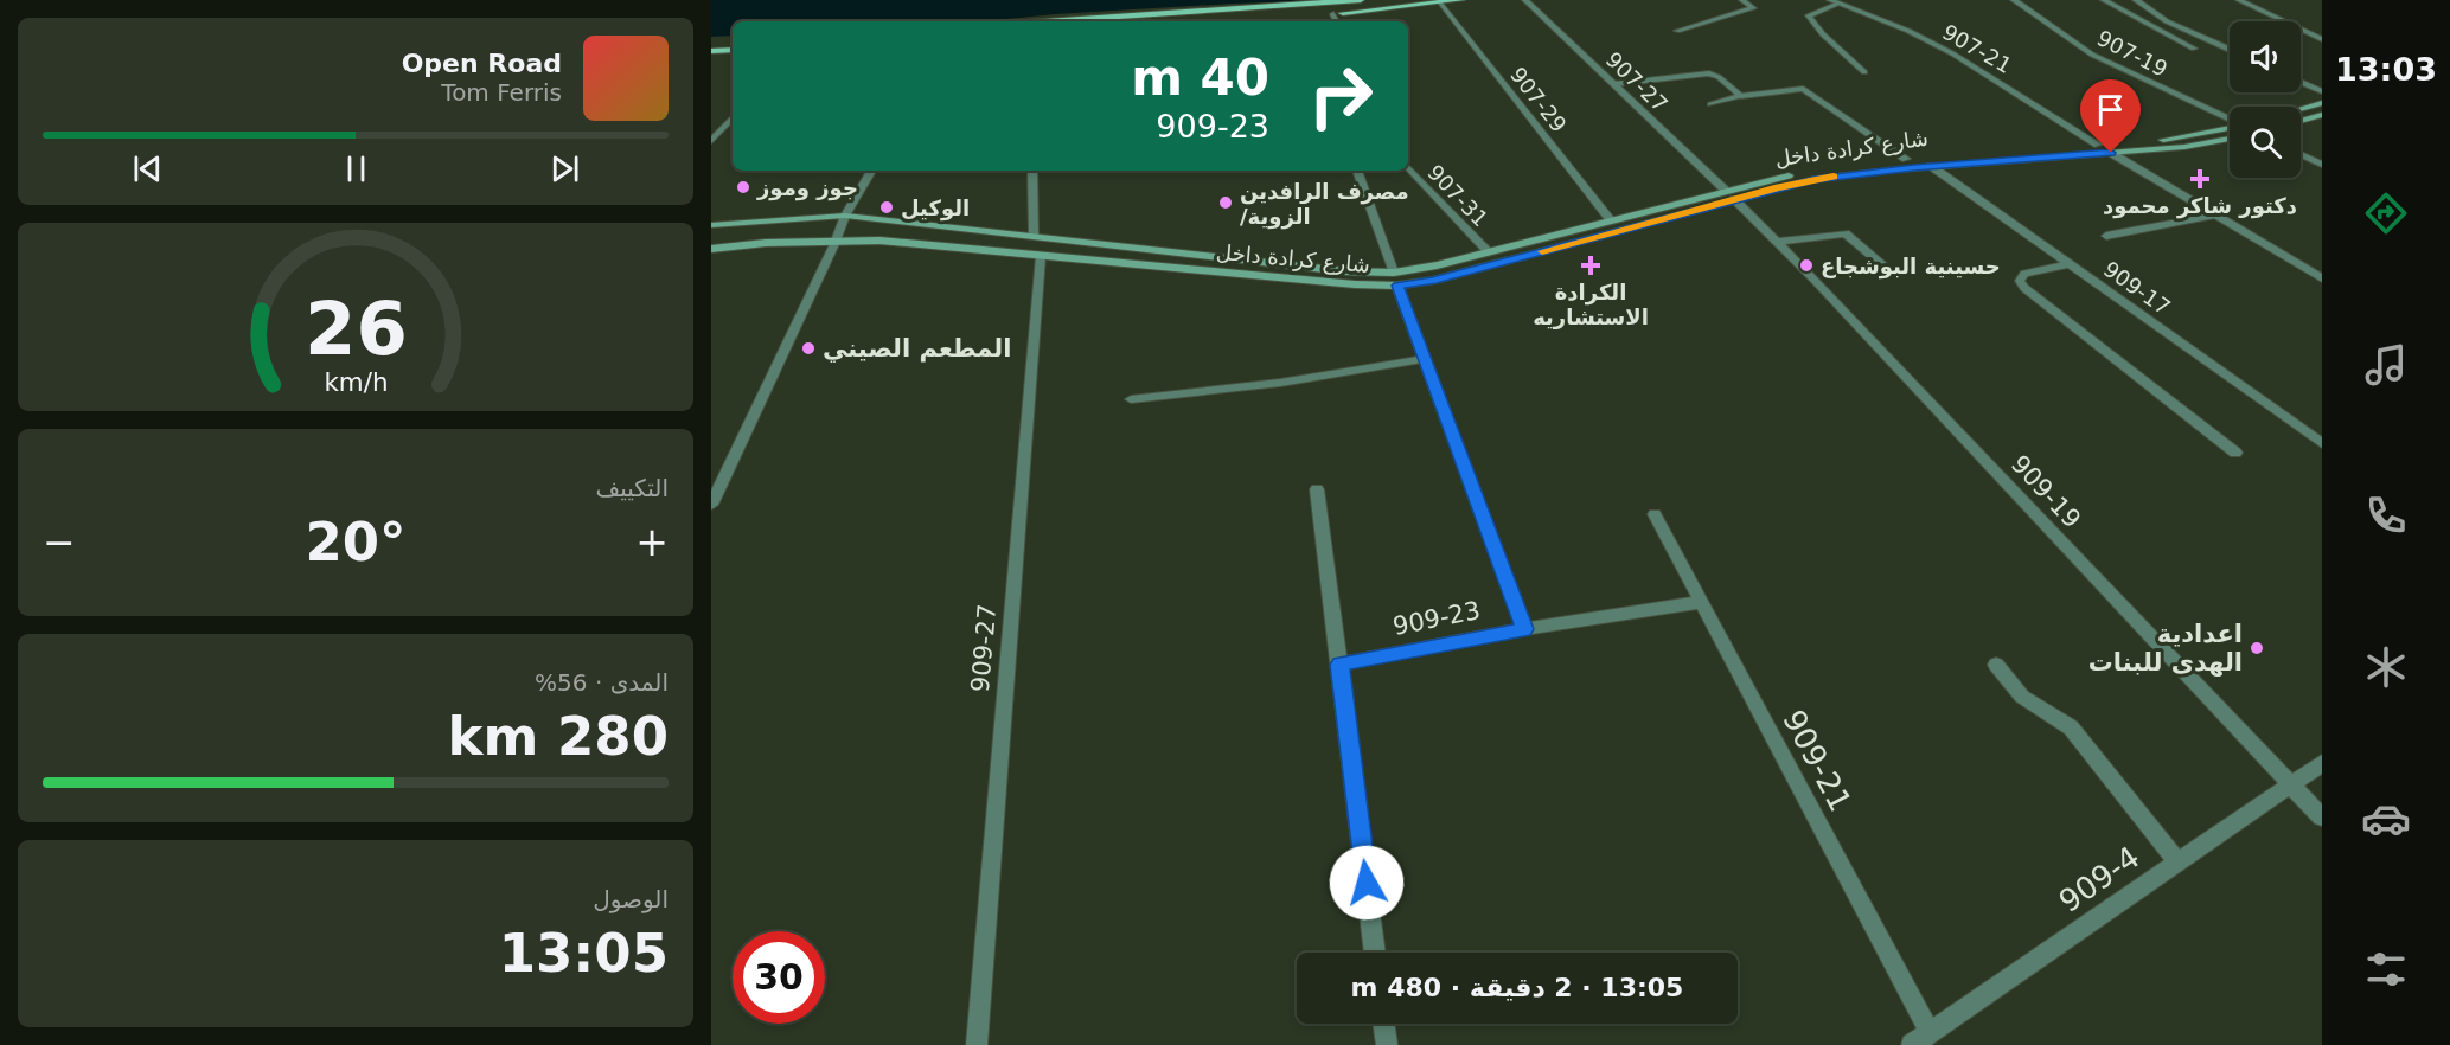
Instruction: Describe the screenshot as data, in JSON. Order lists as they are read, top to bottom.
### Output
{
  "streets": {
    "main road": ["شارع كرادة داخل"],
    "street": [
      "907-21",
      "907-19",
      "907-27",
      "907-29",
      "907-31",
      "909-17",
      "909-19",
      "909-23",
      "909-27",
      "909-21",
      "909-4"
    ]
  },
  "crossings": [
    ["907-21", "شارع كرادة داخل"],
    ["907-27", "شارع كرادة داخل"],
    ["907-27", "909-19"],
    ["907-29", "شارع كرادة داخل"],
    ["شارع كرادة داخل", "907-31"],
    ["شارع كرادة داخل", "909-17"],
    ["شارع كرادة داخل", "909-19"],
    ["شارع كرادة داخل", "909-23"],
    ["شارع كرادة داخل", "909-27"],
    ["909-19", "909-4"],
    ["909-21", "909-4"]
  ],
  "places": {
    "health": ["دكتور شاكر محمود", "الكرادة الاستشاريه"],
    "other": [
      "جوز وموز",
      "مصرف الرافدين /الزوية",
      "الوكيل",
      "حسينية البوشجاع",
      "المطعم الصيني",
      "اعدادية الهدى للبنات"
    ]
  },
  "page": {
    "tabs": "13:03",
    "turn": ["40 m", "909-23"],
    "song": ["Open Road", "Tom Ferris"],
    "tile": [
      "التكييف",
      ["المدى · 56%", "280 km"],
      ["الوصول", "13:05"]
    ],
    "heat": ["−", "20°", "+"],
    "limit": "30",
    "trip": "13:05 · 2 دقيقة · 480 m",
    "gauge": ["26", "km/h"]
  }
}
